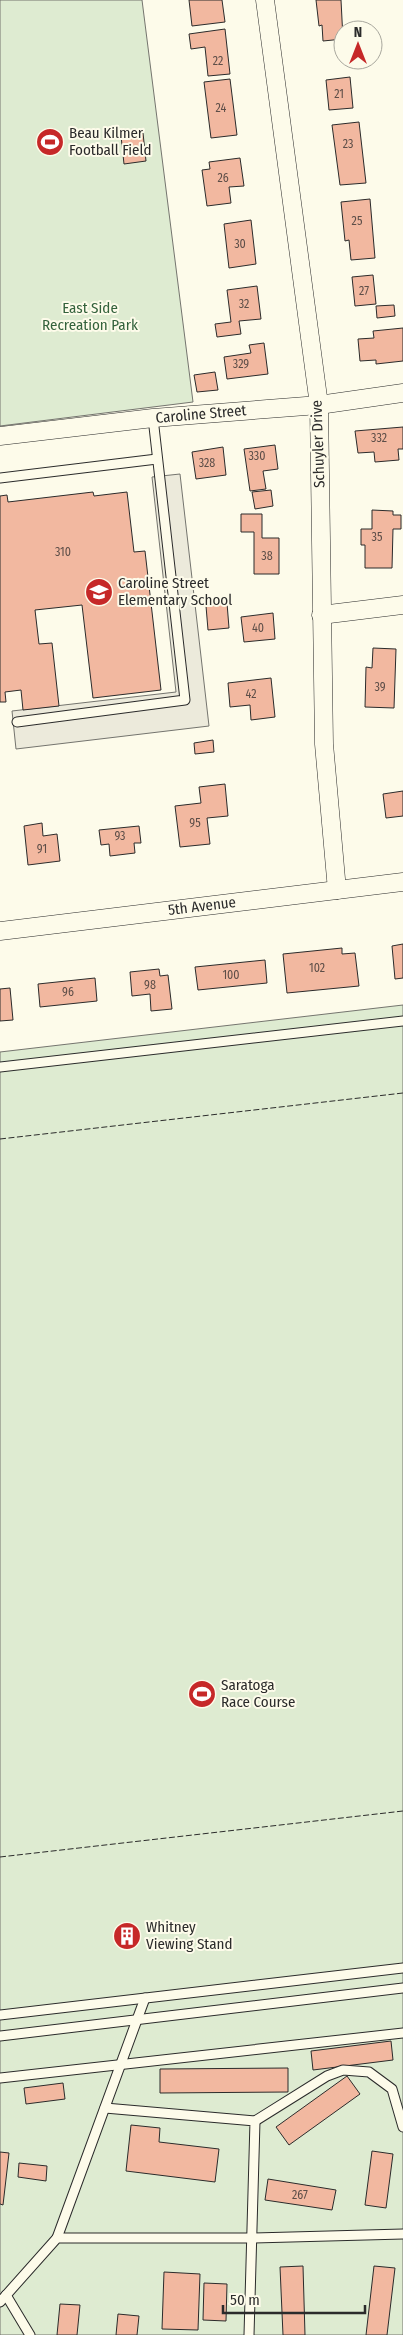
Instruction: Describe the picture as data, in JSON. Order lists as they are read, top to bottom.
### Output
{
  "streets": {
    "street": ["Caroline Street", "Schuyler Drive", "5th Avenue"]
  },
  "crossings": [
    ["Caroline Street", "Schuyler Drive"],
    ["Schuyler Drive", "5th Avenue"]
  ],
  "parks": ["East Side Recreation Park"],
  "places": {
    "sports": ["Beau Kilmer Football Field", "Saratoga Race Course"],
    "school or university": ["Caroline Street Elementary School"],
    "building": ["Whitney Viewing Stand"]
  },
  "house_numbers": [
    "22",
    "21",
    "24",
    "23",
    "26",
    "25",
    "30",
    "27",
    "32",
    "329",
    "332",
    "330",
    "328",
    "35",
    "310",
    "38",
    "40",
    "39",
    "42",
    "95",
    "93",
    "91",
    "102",
    "100",
    "98",
    "96",
    "267"
  ],
  "scale_bar": "50 m",
  "north": "top"
}
